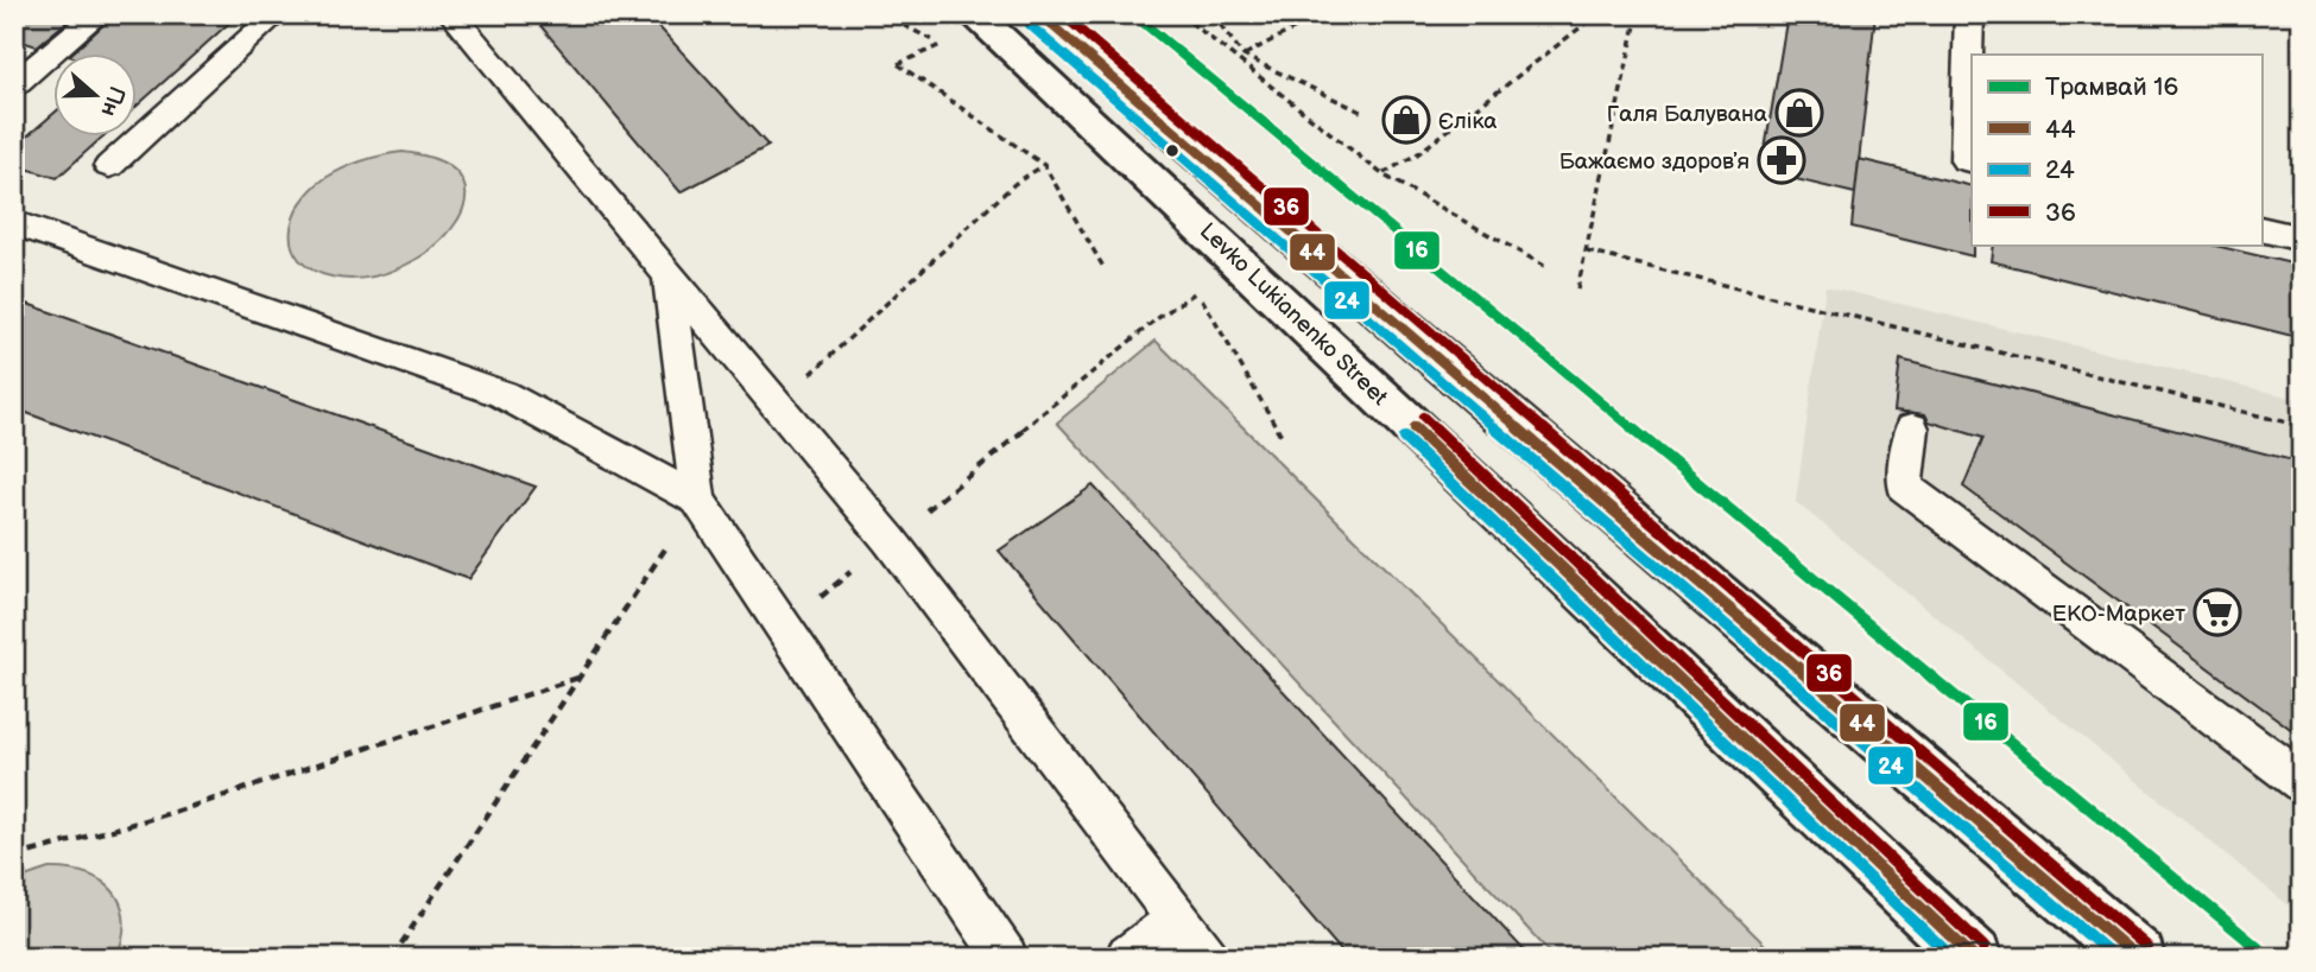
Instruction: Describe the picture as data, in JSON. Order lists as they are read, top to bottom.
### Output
{
  "streets": {
    "main road": ["Levko Lukianenko Street"]
  },
  "places": {
    "shop": ["Галя Балувана", "Єліка"],
    "pharmacy": ["Бажаємо здоровʼя"],
    "supermarket": ["ЕКО-Маркет"]
  },
  "lines": [
    "tram line 16",
    "transit line 44",
    "transit line 36",
    "transit line 24"
  ],
  "legend": [
    "Трамвай 16",
    "44",
    "24",
    "36"
  ],
  "north": "right"
}
